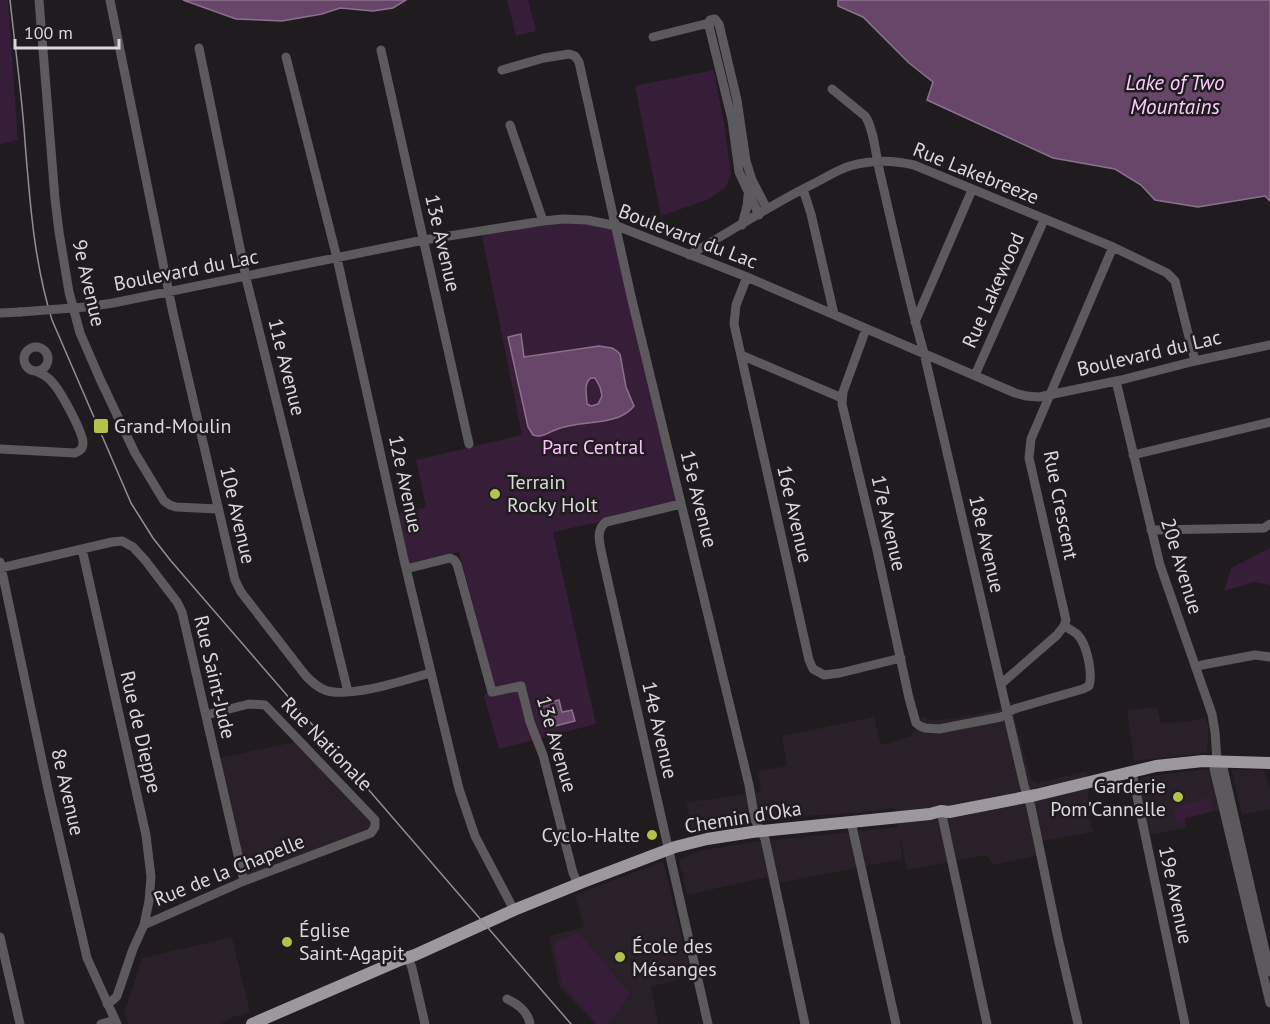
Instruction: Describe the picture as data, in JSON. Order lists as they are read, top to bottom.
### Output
{
  "streets": {
    "main road": ["Chemin d'Oka"],
    "street": [
      "Rue Lakebreeze",
      "Boulevard du Lac",
      "13e Avenue",
      "9e Avenue",
      "Rue Lakewood",
      "11e Avenue",
      "12e Avenue",
      "15e Avenue",
      "Rue Crescent",
      "16e Avenue",
      "10e Avenue",
      "17e Avenue",
      "18e Avenue",
      "20e Avenue",
      "Rue Saint-Jude",
      "14e Avenue",
      "Rue de Dieppe",
      "Rue Nationale",
      "8e Avenue",
      "Rue de la Chapelle",
      "19e Avenue"
    ]
  },
  "crossings": [
    ["Rue Lakebreeze", "Boulevard du Lac"],
    ["Rue Lakebreeze", "Rue Lakewood"],
    ["Rue Lakebreeze", "Rue Crescent"],
    ["Rue Lakebreeze", "18e Avenue"],
    ["Boulevard du Lac", "13e Avenue"],
    ["Boulevard du Lac", "Rue Lakewood"],
    ["Boulevard du Lac", "11e Avenue"],
    ["Boulevard du Lac", "12e Avenue"],
    ["Boulevard du Lac", "15e Avenue"],
    ["Boulevard du Lac", "Rue Crescent"],
    ["Boulevard du Lac", "16e Avenue"],
    ["Boulevard du Lac", "10e Avenue"],
    ["Boulevard du Lac", "18e Avenue"],
    ["Boulevard du Lac", "20e Avenue"],
    ["13e Avenue", "12e Avenue"],
    ["13e Avenue", "Chemin d'Oka"],
    ["9e Avenue", "10e Avenue"],
    ["11e Avenue", "10e Avenue"],
    ["12e Avenue", "10e Avenue"],
    ["12e Avenue", "Chemin d'Oka"],
    ["15e Avenue", "14e Avenue"],
    ["15e Avenue", "Chemin d'Oka"],
    ["16e Avenue", "17e Avenue"],
    ["17e Avenue", "18e Avenue"],
    ["18e Avenue", "Chemin d'Oka"],
    ["20e Avenue", "Chemin d'Oka"],
    ["Rue Saint-Jude", "Rue de Dieppe"],
    ["Rue Saint-Jude", "Rue Nationale"],
    ["Rue Saint-Jude", "8e Avenue"],
    ["Rue Saint-Jude", "Rue de la Chapelle"],
    ["14e Avenue", "Chemin d'Oka"],
    ["Rue de Dieppe", "Rue de la Chapelle"],
    ["Rue Nationale", "Rue de la Chapelle"],
    ["8e Avenue", "Rue de la Chapelle"],
    ["Chemin d'Oka", "19e Avenue"]
  ],
  "water": ["Lake of Two Mountains"],
  "parks": ["Parc Central"],
  "places": {
    "transit": ["Grand-Moulin"],
    "other": [
      "Terrain Rocky Holt",
      "Garderie Pom'Cannelle",
      "Cyclo-Halte",
      "Église Saint-Agapit",
      "École des Mésanges"
    ]
  },
  "scale_bar": "100 m"
}
